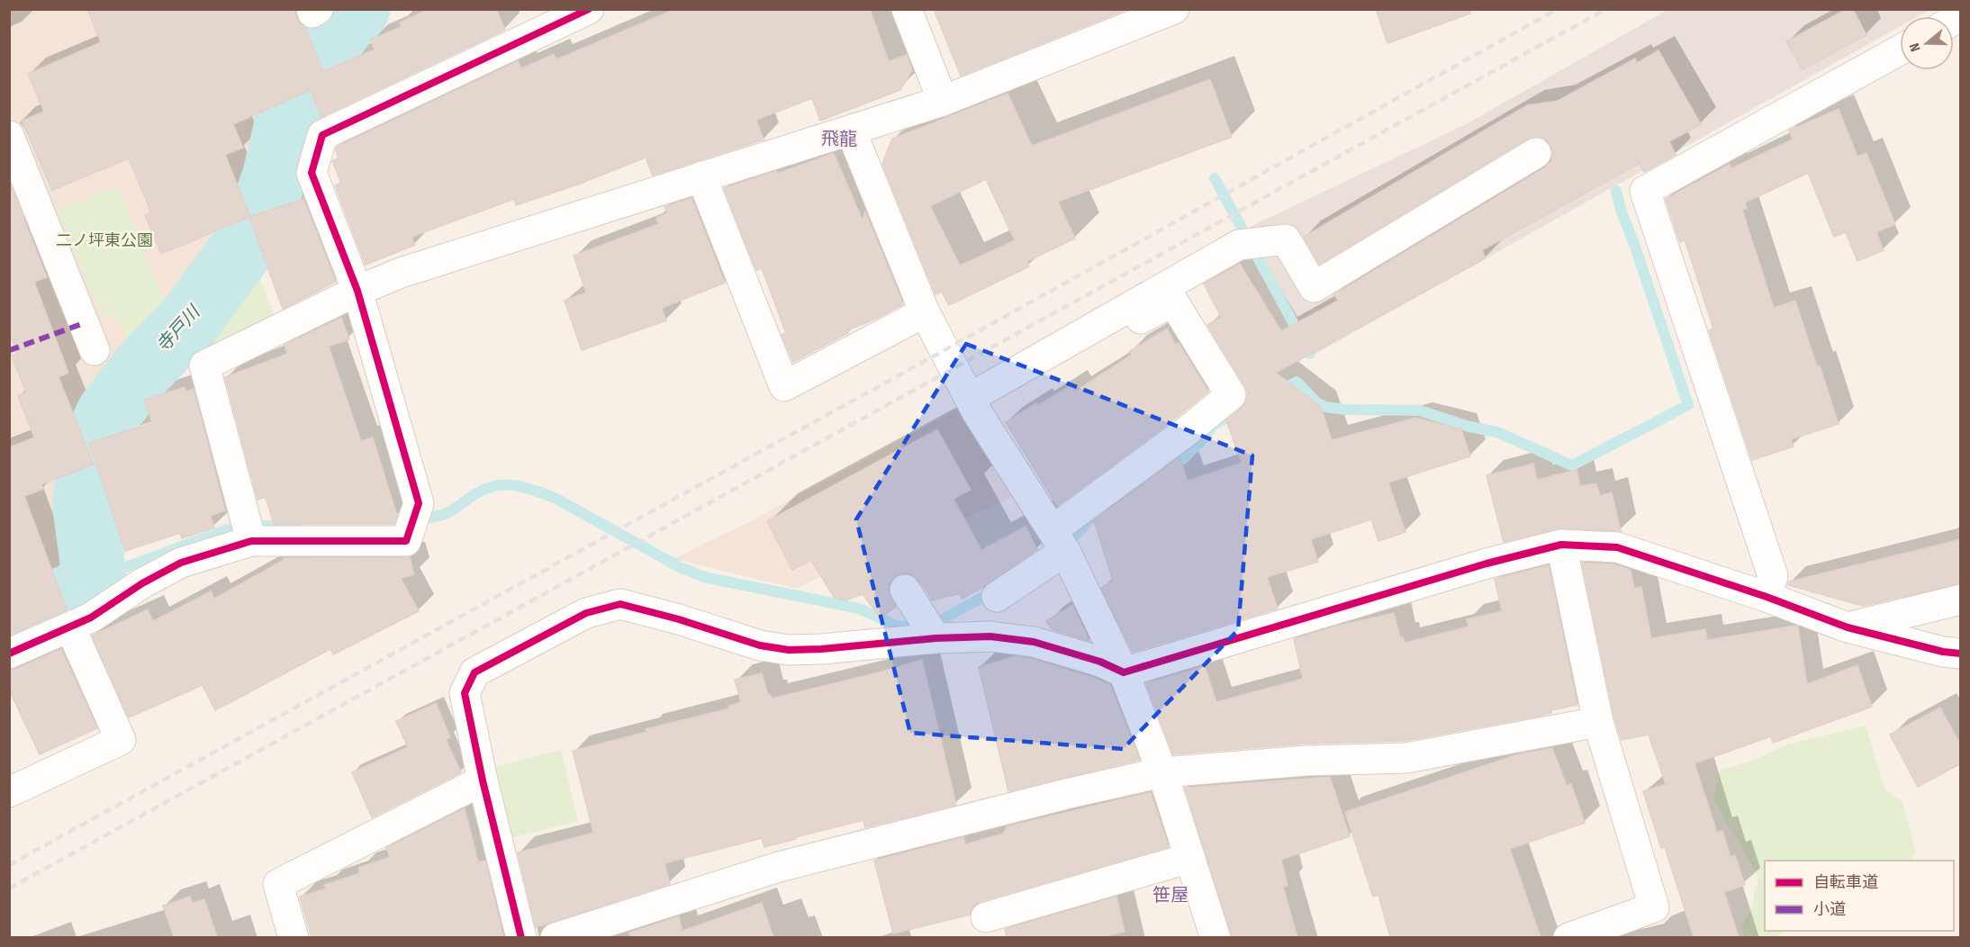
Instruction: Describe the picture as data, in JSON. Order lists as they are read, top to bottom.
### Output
{
  "districts": ["飛龍", "笹屋"],
  "water": ["寺戸川"],
  "parks": ["二ノ坪東公園"],
  "legend": ["自転車道", "小道"],
  "north": "left"
}
